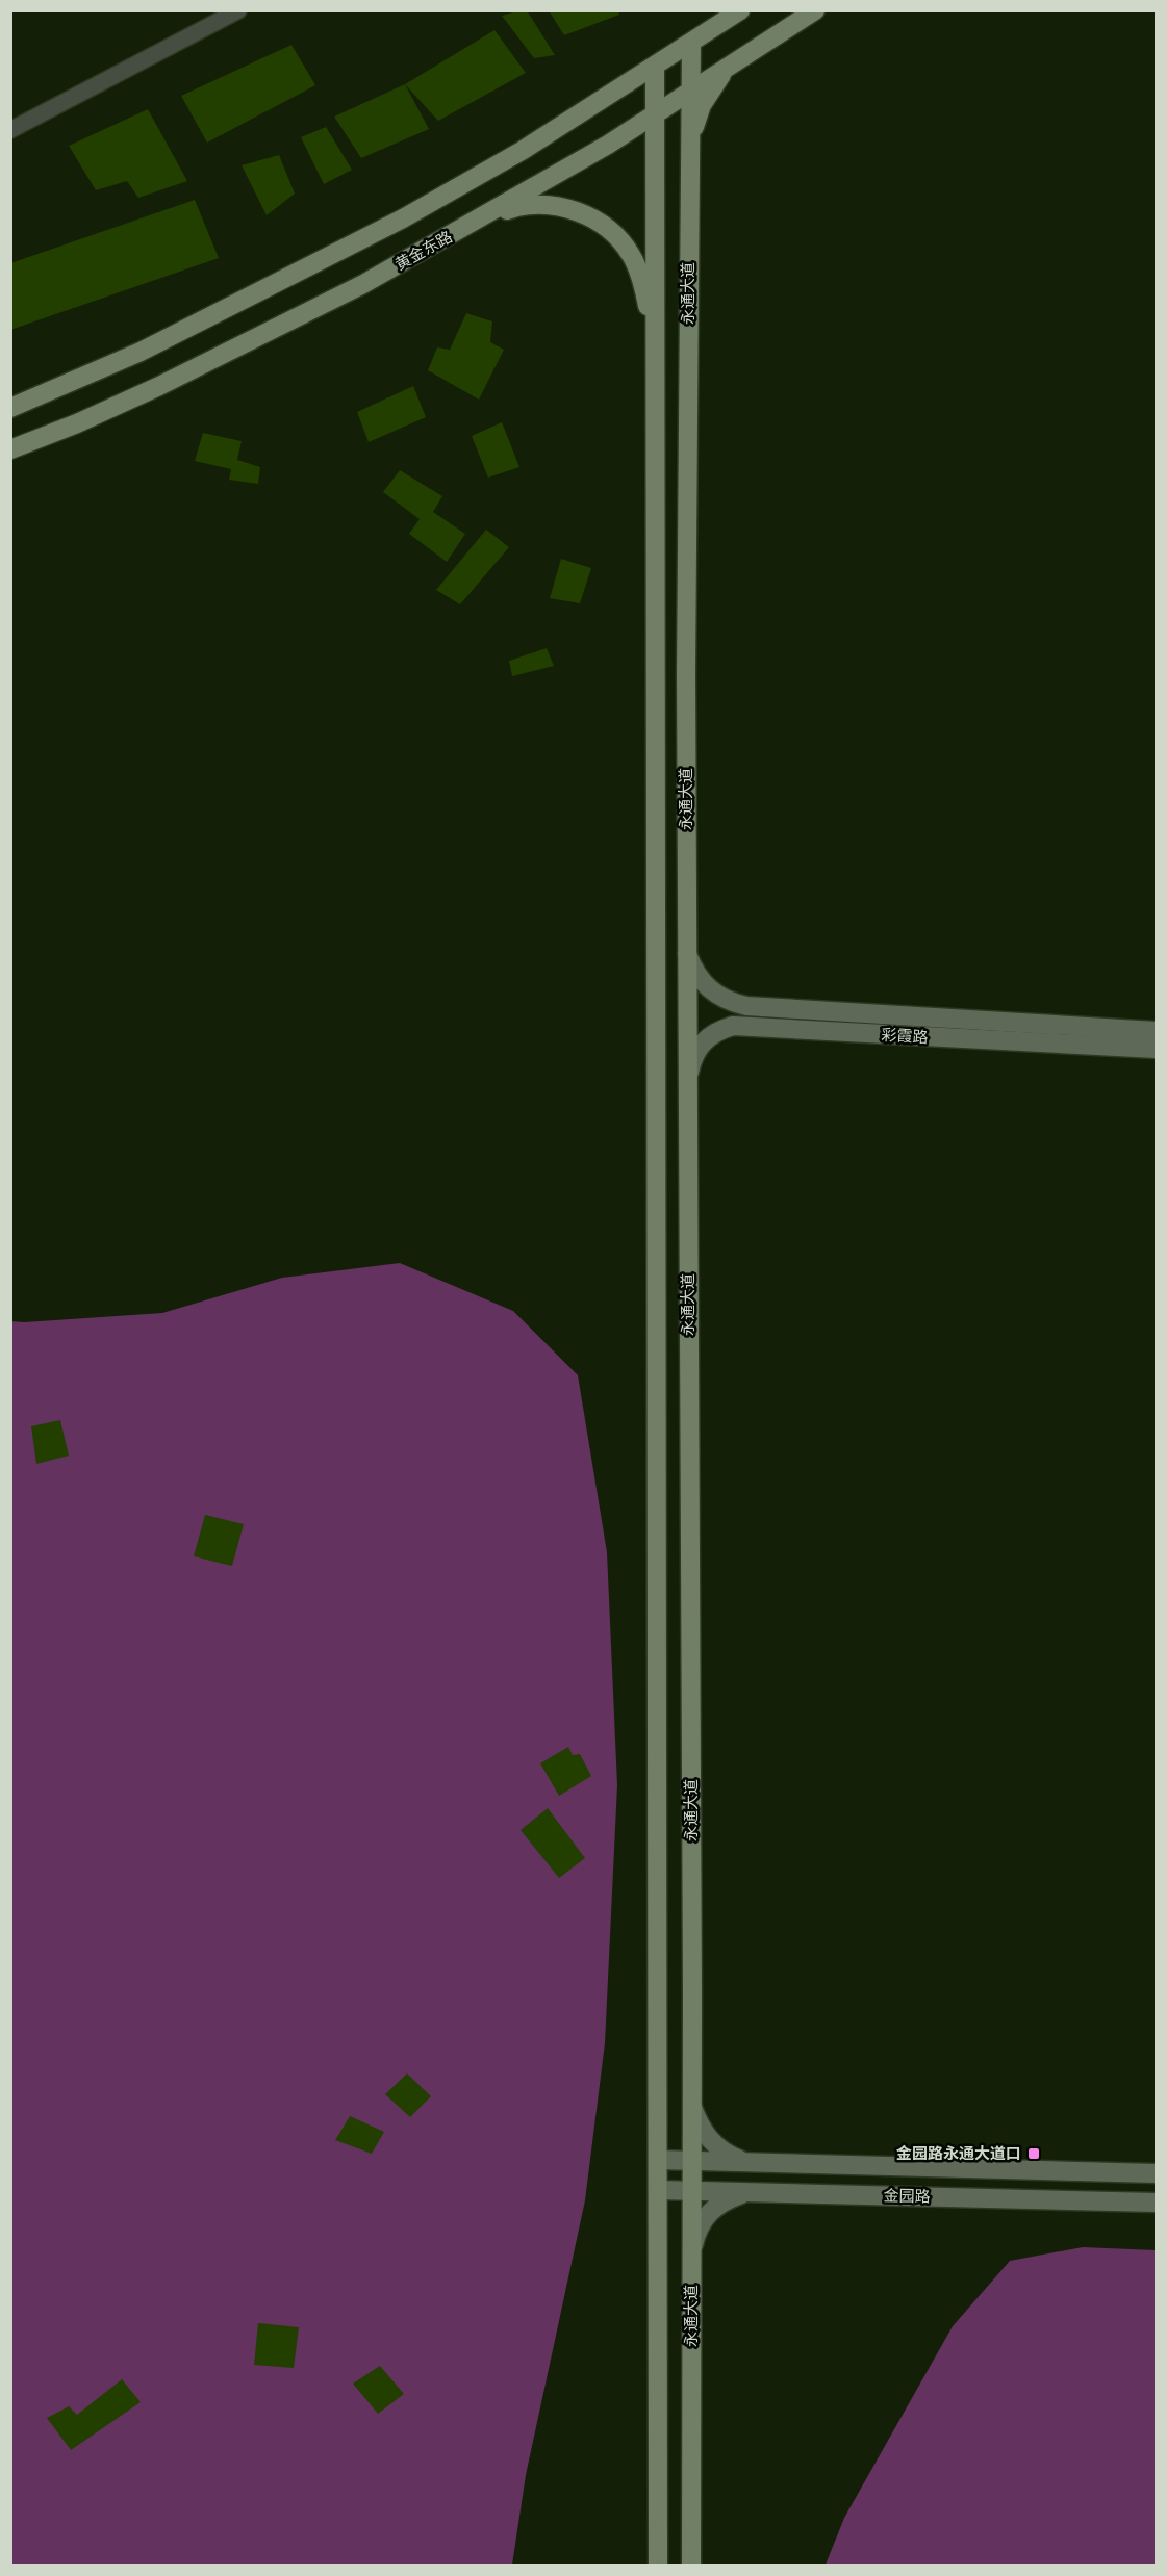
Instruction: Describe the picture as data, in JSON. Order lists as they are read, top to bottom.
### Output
{
  "streets": {
    "main road": [
      "黄金东路",
      "永通大道",
      "彩霞路",
      "金园路"
    ]
  },
  "crossings": [
    ["黄金东路", "永通大道"],
    ["永通大道", "彩霞路"],
    ["永通大道", "金园路"]
  ],
  "places": {
    "transit": ["金园路永通大道口"]
  }
}
